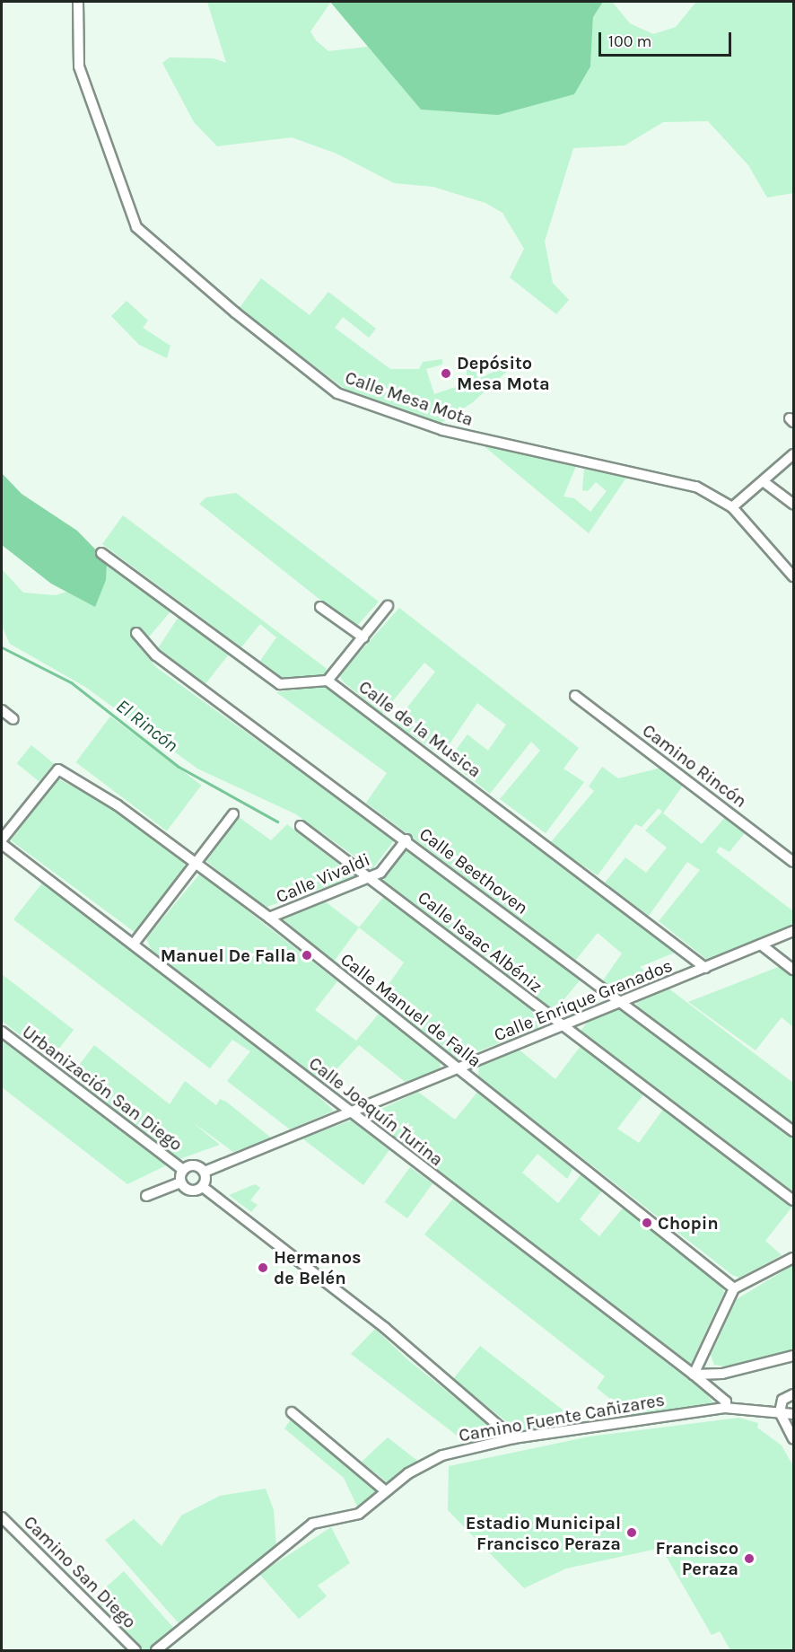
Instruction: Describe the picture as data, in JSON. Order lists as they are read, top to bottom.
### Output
{
  "streets": {
    "street": [
      "Calle Mesa Mota",
      "Calle de la Musica",
      "Camino Rincón",
      "Calle Beethoven",
      "Calle Vivaldi",
      "Calle Isaac Albéniz",
      "Calle Enrique Granados",
      "Calle Manuel de Falla",
      "Urbanización San Diego",
      "Calle Joaquín Turina",
      "Camino Fuente Cañizares",
      "Camino San Diego"
    ]
  },
  "crossings": [
    ["Calle de la Musica", "Calle Enrique Granados"],
    ["Calle Beethoven", "Calle Vivaldi"],
    ["Calle Beethoven", "Calle Enrique Granados"],
    ["Calle Vivaldi", "Calle Isaac Albéniz"],
    ["Calle Vivaldi", "Calle Manuel de Falla"],
    ["Calle Isaac Albéniz", "Calle Enrique Granados"],
    ["Calle Enrique Granados", "Calle Manuel de Falla"],
    ["Calle Enrique Granados", "Urbanización San Diego"],
    ["Calle Enrique Granados", "Calle Joaquín Turina"],
    ["Calle Joaquín Turina", "Camino Fuente Cañizares"]
  ],
  "water": ["El Rincón"],
  "places": [
    "Depósito Mesa Mota",
    "Manuel De Falla",
    "Chopin",
    "Hermanos de Belén",
    "Estadio Municipal Francisco Peraza",
    "Francisco Peraza"
  ],
  "scale_bar": "100 m"
}
